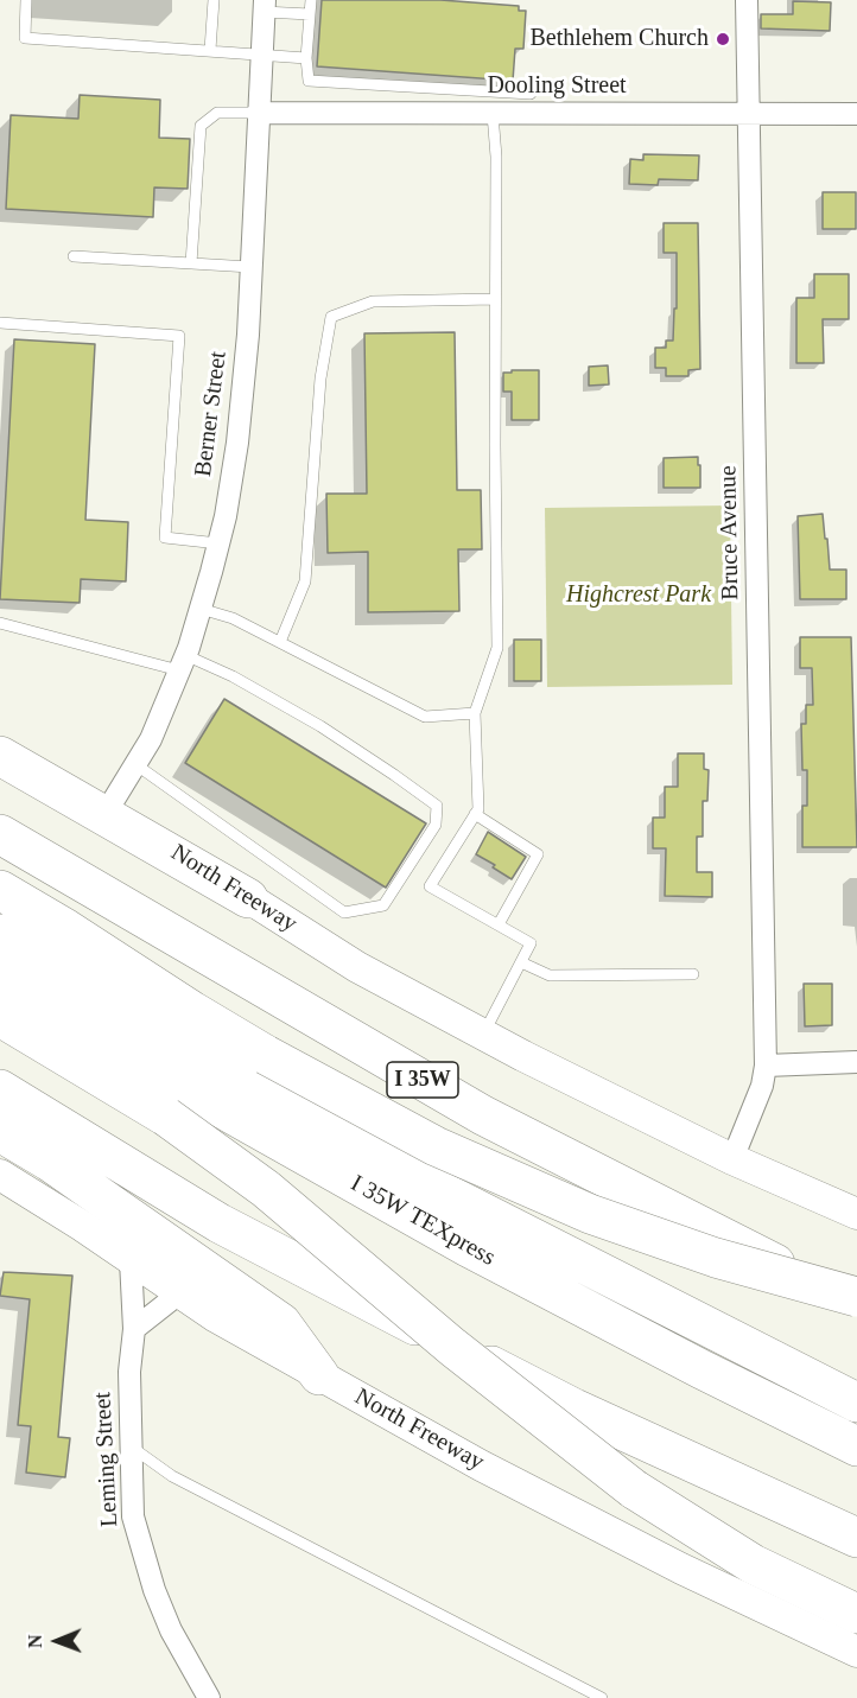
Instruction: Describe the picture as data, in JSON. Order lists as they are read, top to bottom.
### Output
{
  "streets": {
    "highway": ["I 35W", "I 35W TEXpress"],
    "main road": ["North Freeway"],
    "street": [
      "Dooling Street",
      "Berner Street",
      "Bruce Avenue",
      "Leming Street"
    ]
  },
  "crossings": [
    ["Dooling Street", "Berner Street"],
    ["Dooling Street", "Bruce Avenue"],
    ["Berner Street", "North Freeway"],
    ["Bruce Avenue", "North Freeway"],
    ["North Freeway", "Leming Street"]
  ],
  "parks": ["Highcrest Park"],
  "places": ["Bethlehem Church"],
  "north": "left"
}
